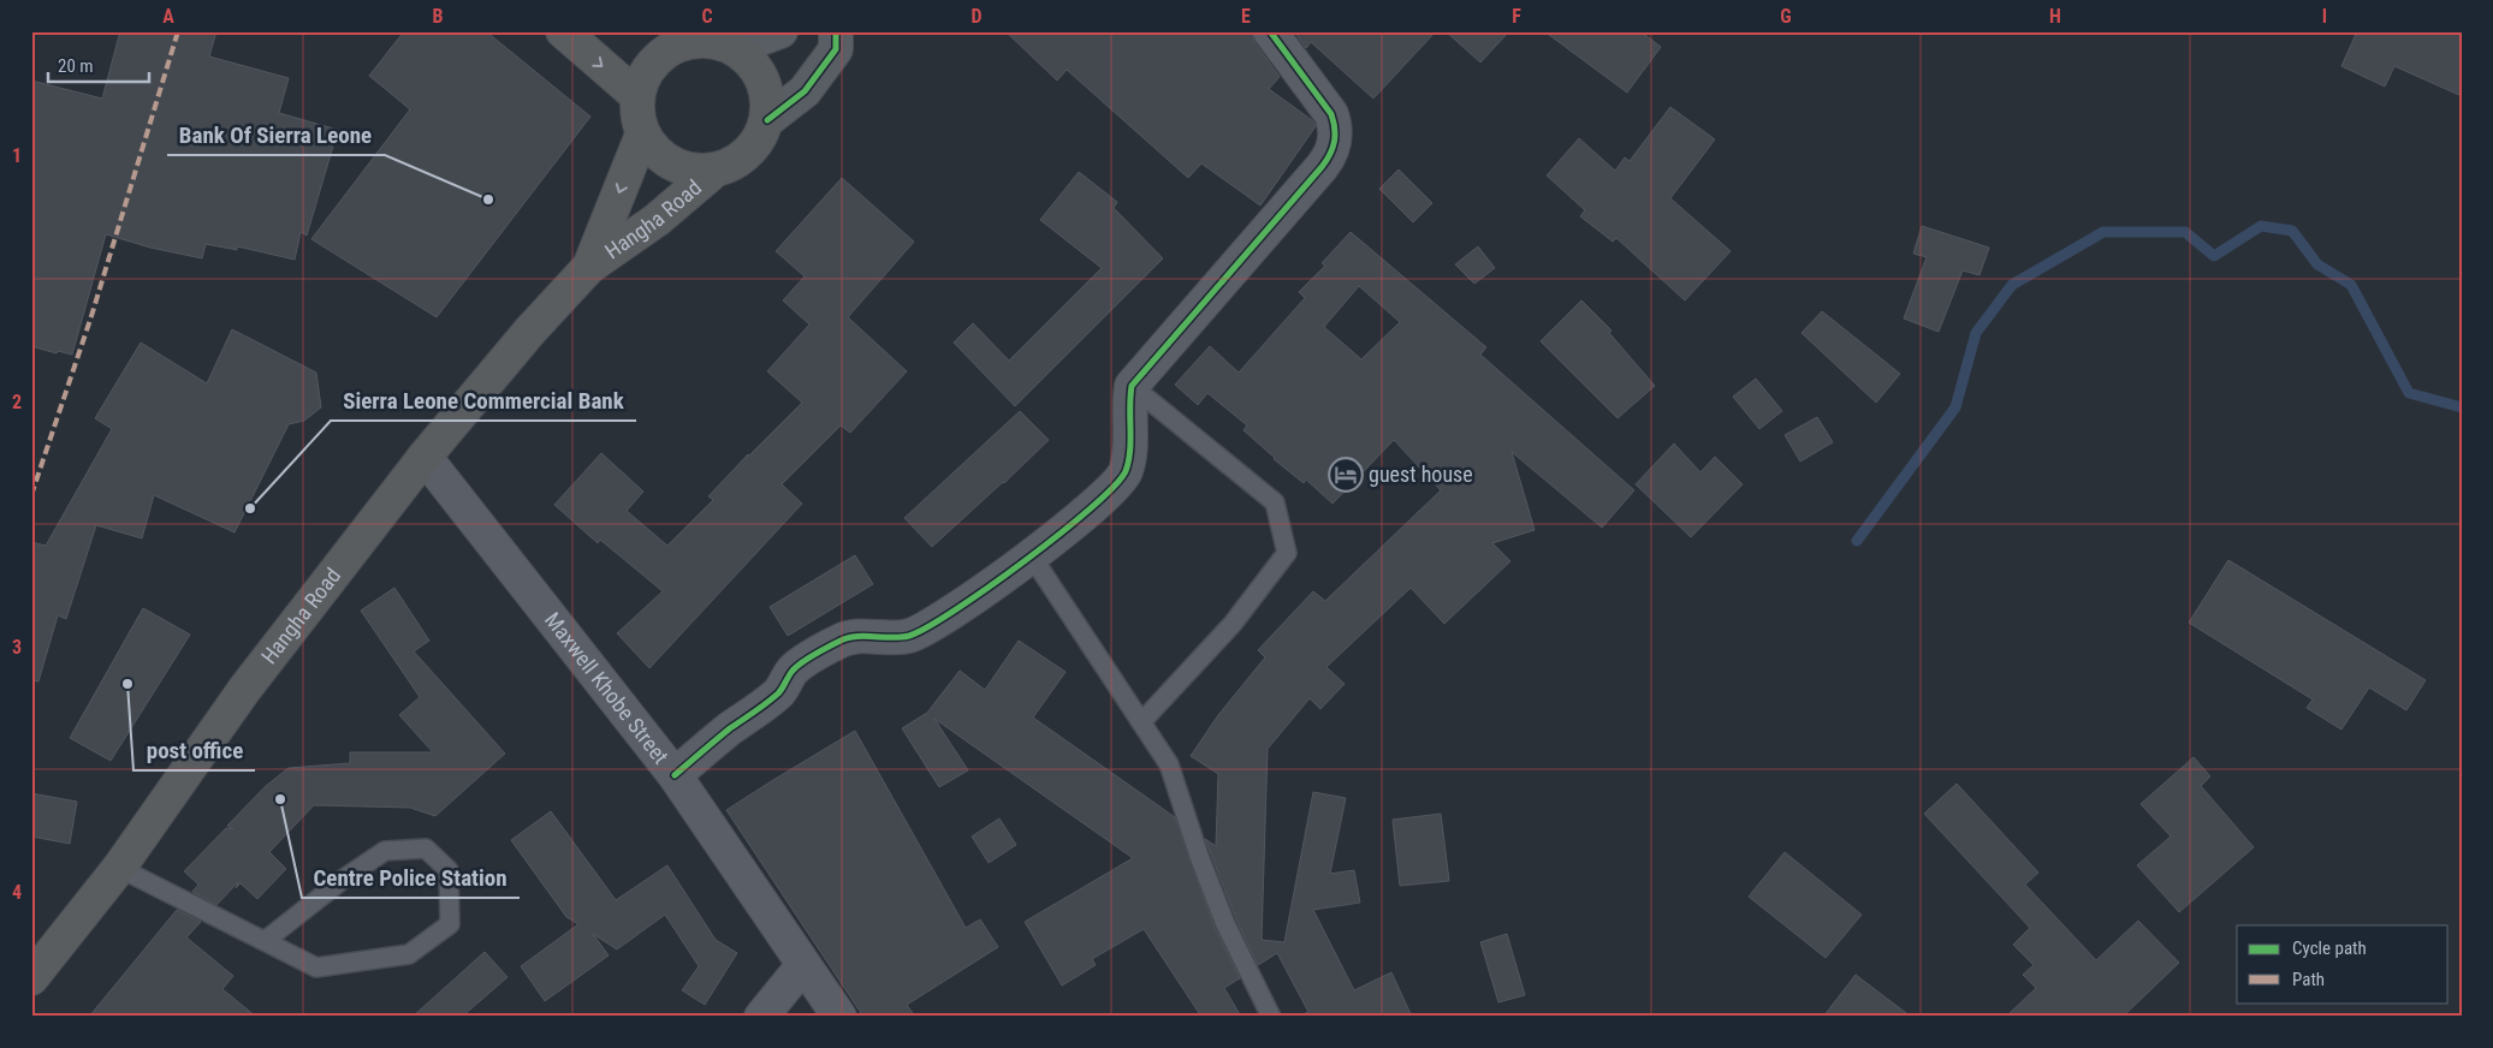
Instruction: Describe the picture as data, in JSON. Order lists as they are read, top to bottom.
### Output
{
  "streets": {
    "highway": ["Hangha Road"],
    "street": ["Maxwell Khobe Street"]
  },
  "crossings": [
    ["Hangha Road", "Maxwell Khobe Street"]
  ],
  "places": {
    "other": [
      "Bank Of Sierra Leone",
      "Sierra Leone Commercial Bank",
      "post office",
      "Centre Police Station"
    ],
    "hotel": ["guest house"]
  },
  "legend": ["Cycle path", "Path"],
  "scale_bar": "20 m",
  "grid": {
    "columns": [
      "A",
      "B",
      "C",
      "D",
      "E",
      "F",
      "G",
      "H",
      "I"
    ],
    "rows": [
      "1",
      "2",
      "3",
      "4"
    ]
  }
}
